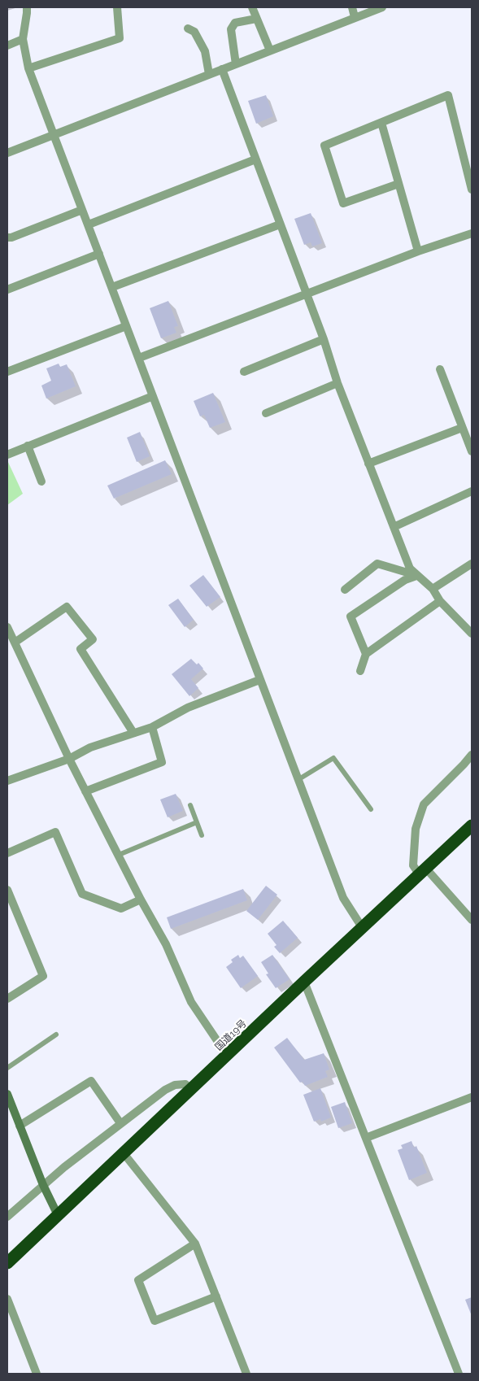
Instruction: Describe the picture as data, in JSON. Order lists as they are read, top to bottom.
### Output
{
  "streets": {
    "highway": ["国道19号"]
  }
}
